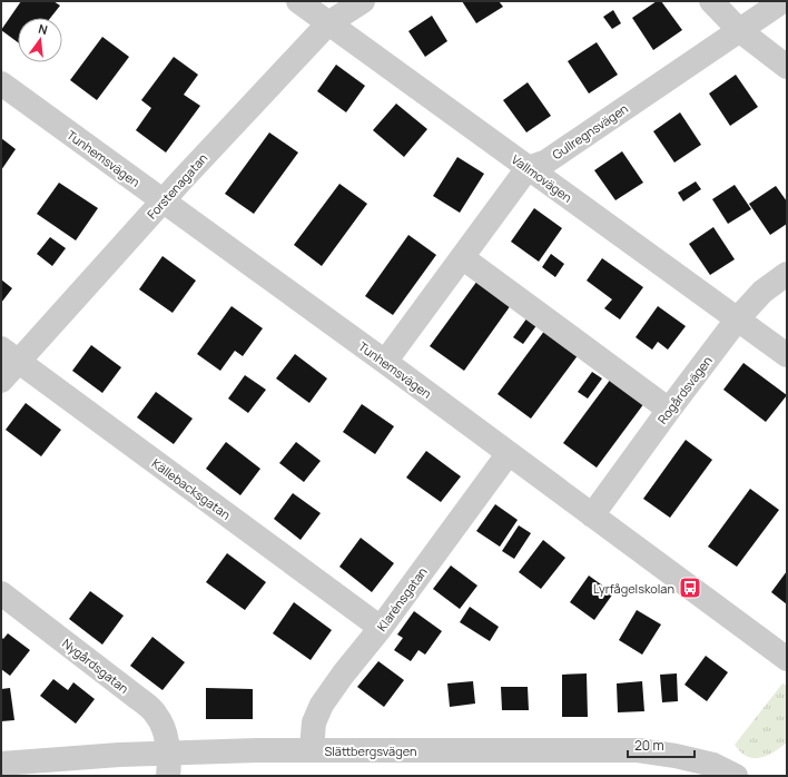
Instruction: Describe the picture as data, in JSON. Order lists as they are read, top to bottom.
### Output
{
  "streets": {
    "street": [
      "Gullregnsvägen",
      "Tunhemsvägen",
      "Vallmovägen",
      "Forstenagatan",
      "Rogårdsvägen",
      "Källebacksgatan",
      "Klarénsgatan",
      "Nygårdsgatan",
      "Slättbergsvägen"
    ]
  },
  "crossings": [
    ["Gullregnsvägen", "Vallmovägen"],
    ["Tunhemsvägen", "Forstenagatan"],
    ["Tunhemsvägen", "Rogårdsvägen"],
    ["Tunhemsvägen", "Klarénsgatan"],
    ["Vallmovägen", "Forstenagatan"],
    ["Vallmovägen", "Rogårdsvägen"],
    ["Forstenagatan", "Källebacksgatan"],
    ["Källebacksgatan", "Klarénsgatan"],
    ["Klarénsgatan", "Slättbergsvägen"],
    ["Nygårdsgatan", "Slättbergsvägen"]
  ],
  "places": {
    "bus stop": ["Lyrfågelskolan"]
  },
  "scale_bar": "20 m",
  "north": "top"
}
